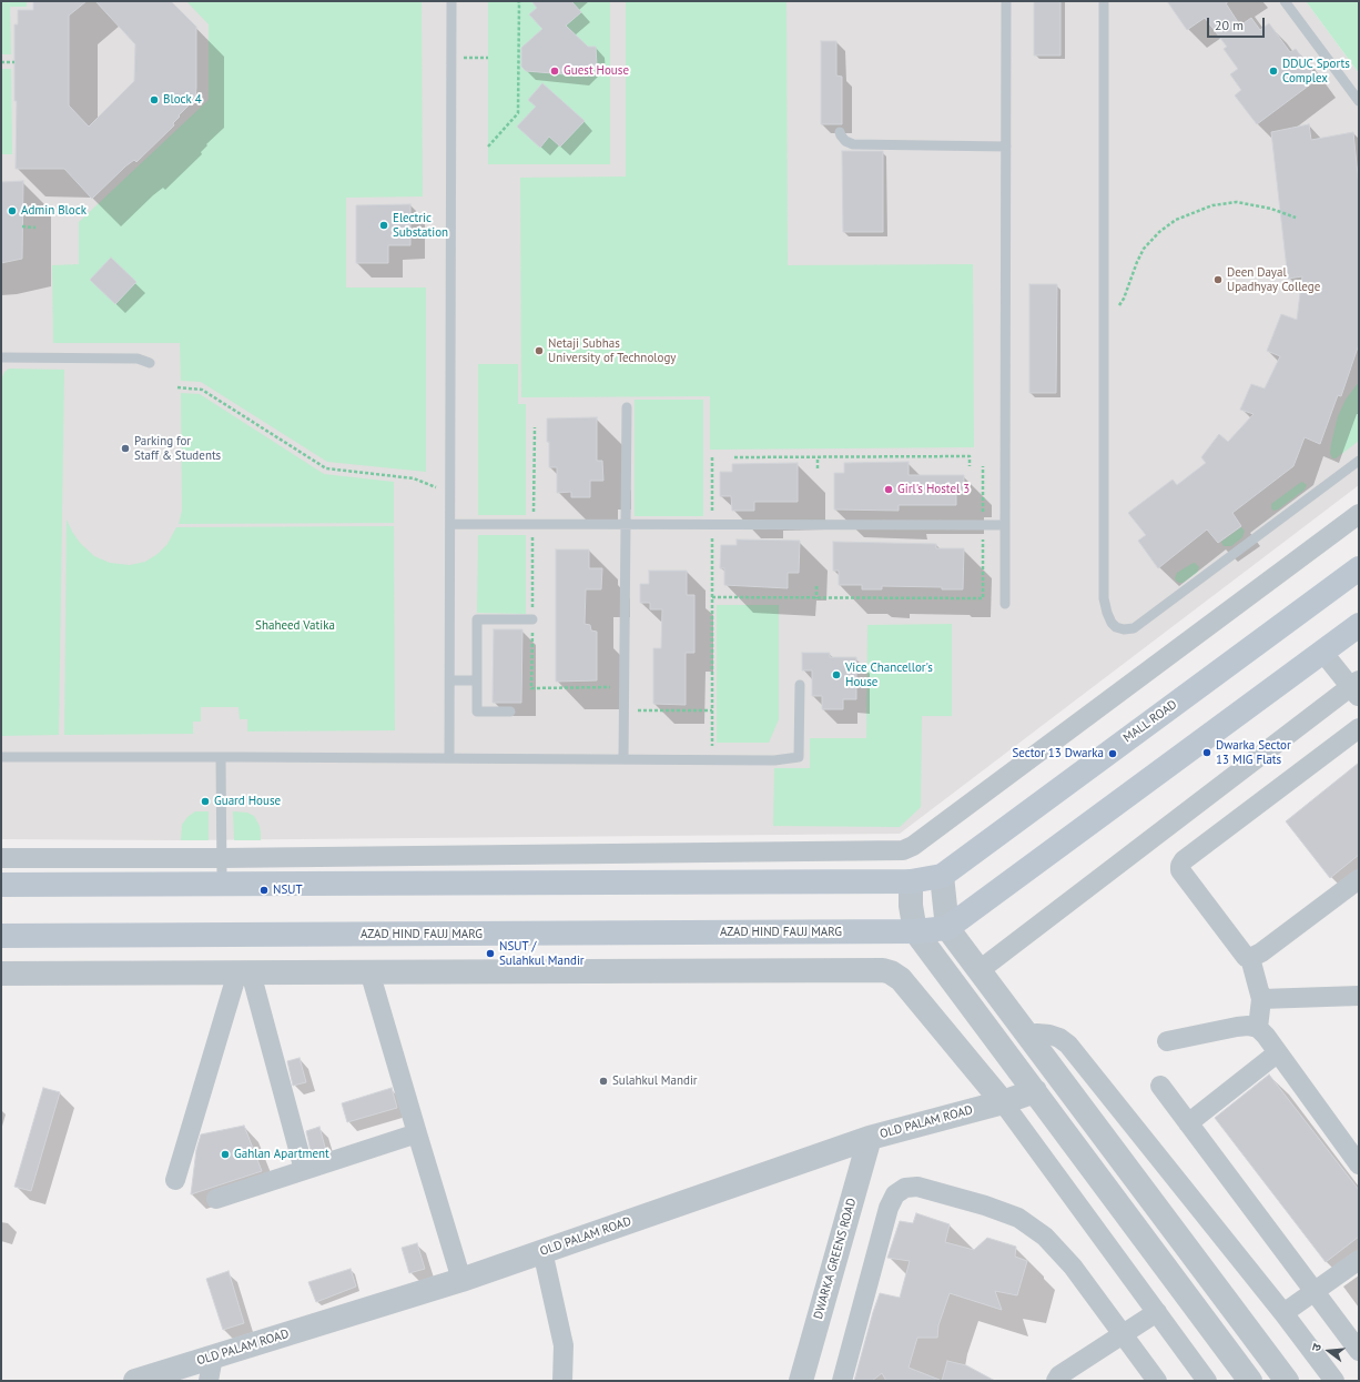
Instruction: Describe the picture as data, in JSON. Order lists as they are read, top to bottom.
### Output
{
  "streets": {
    "main road": ["MALL ROAD", "AZAD HIND FAUJ MARG"],
    "street": ["OLD PALAM ROAD", "DWARKA GREENS ROAD"]
  },
  "crossings": [
    ["OLD PALAM ROAD", "DWARKA GREENS ROAD"]
  ],
  "parks": ["Shaheed Vatika"],
  "places": [
    "Guest House",
    "DDUC Sports Complex",
    "Block 4",
    "Admin Block",
    "Electric Substation",
    "Deen Dayal Upadhyay College",
    "Netaji Subhas University of Technology",
    "Parking for Staff & Students",
    "Girl's Hostel 3",
    "Vice Chancellor's House",
    "Dwarka Sector 13 MIG Flats",
    "Sector 13 Dwarka",
    "Guard House",
    "NSUT",
    "NSUT / Sulahkul Mandir",
    "Sulahkul Mandir",
    "Gahlan Apartment"
  ],
  "scale_bar": "20 m",
  "north": "left"
}
